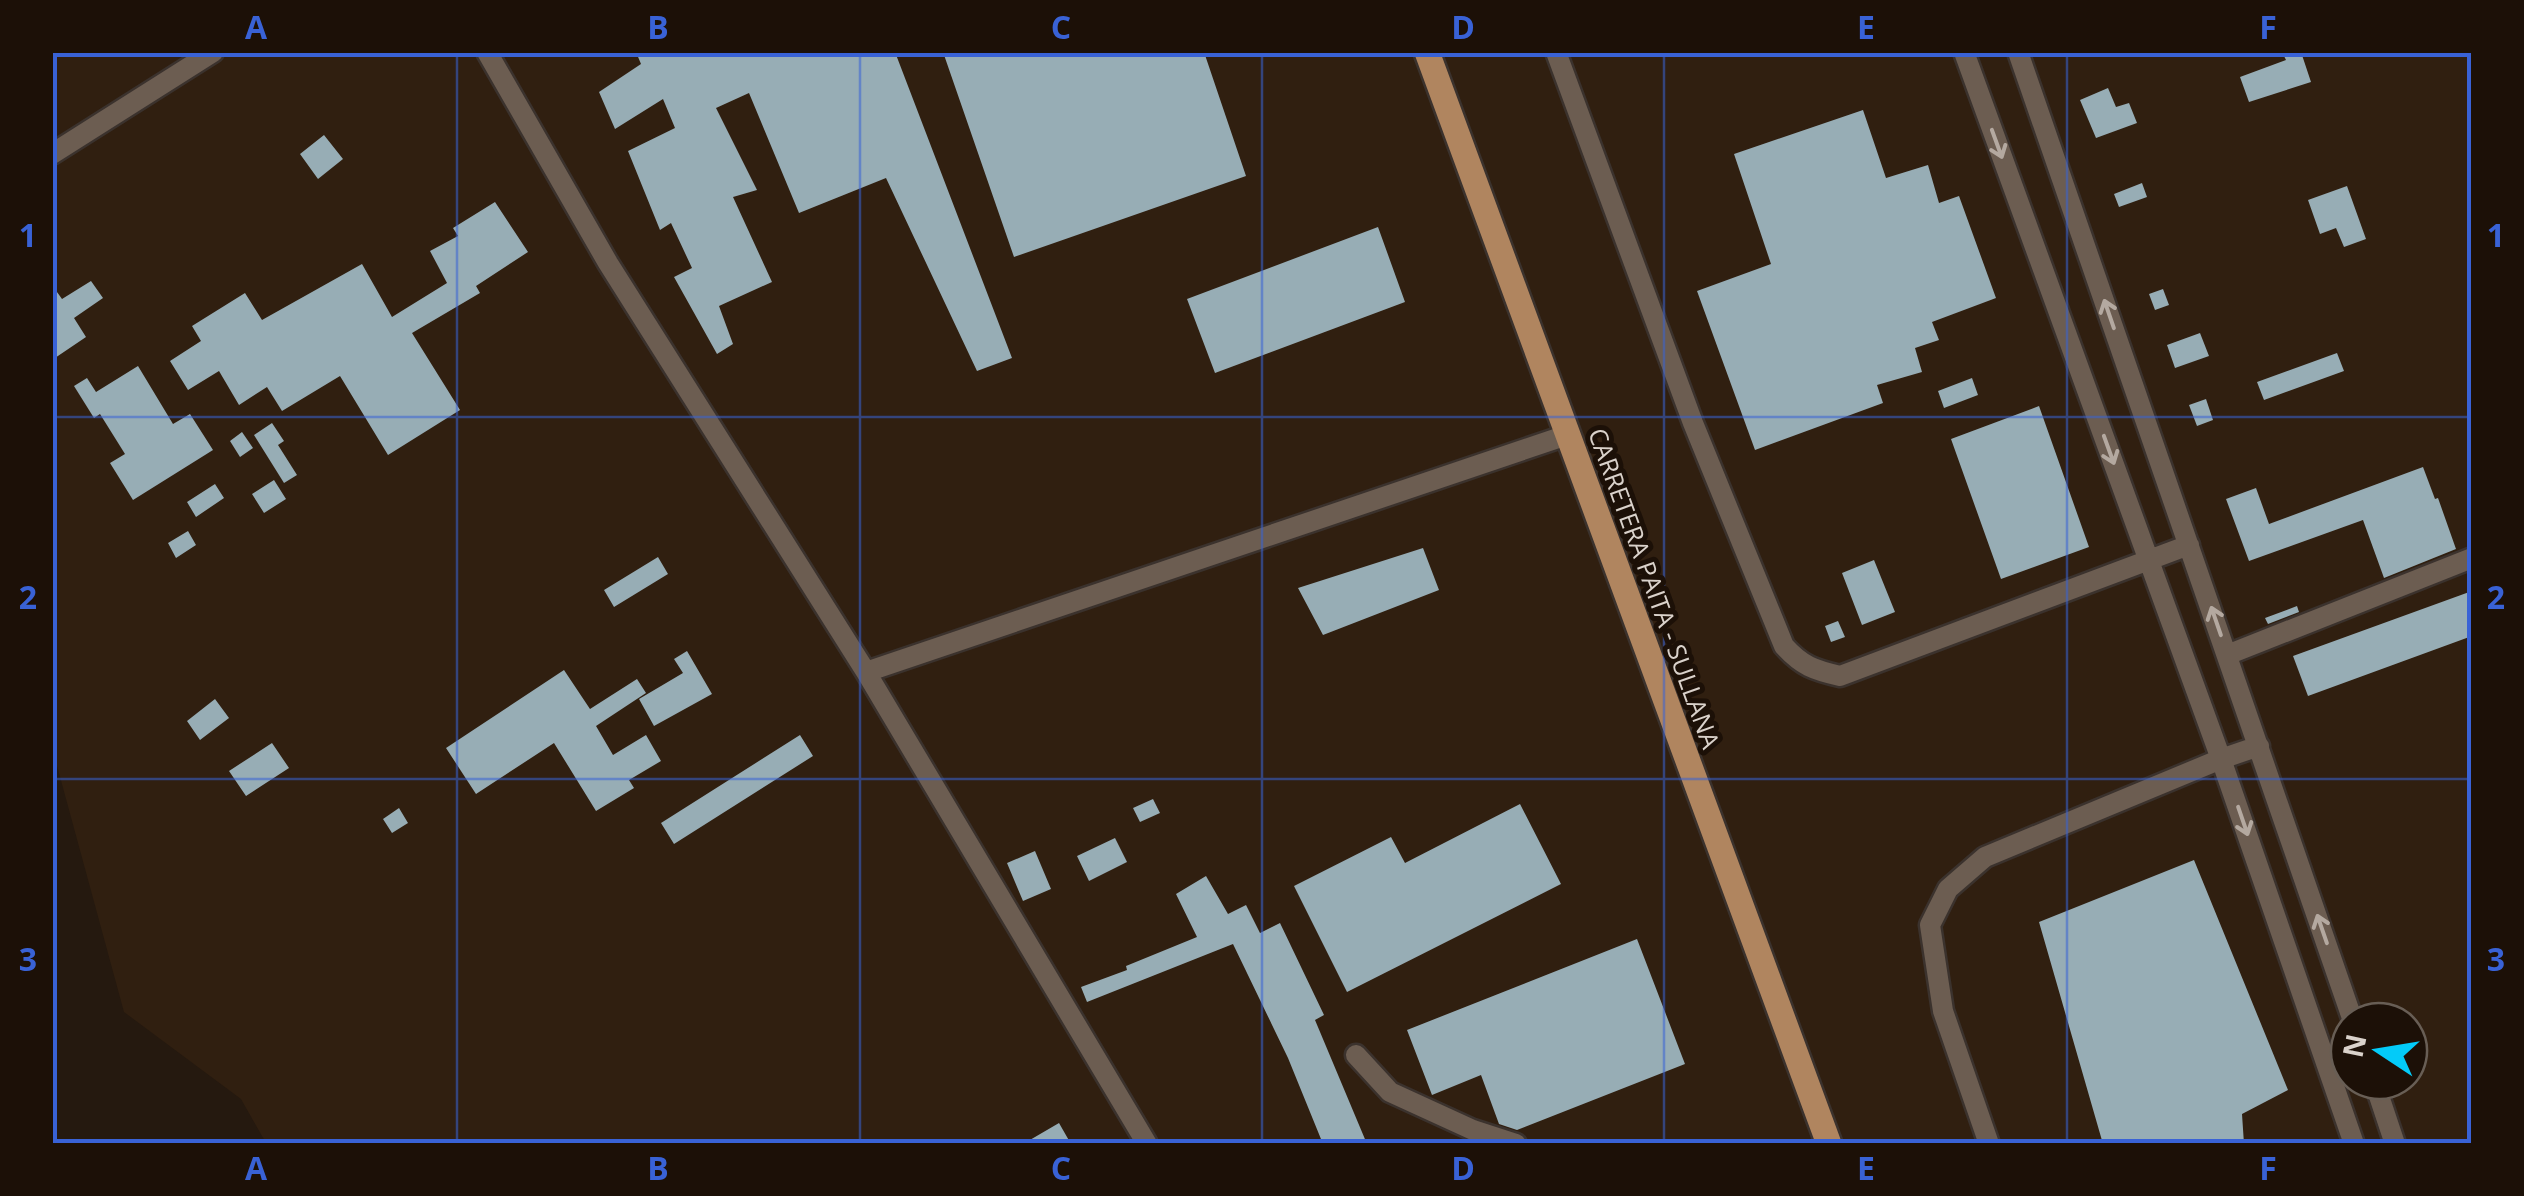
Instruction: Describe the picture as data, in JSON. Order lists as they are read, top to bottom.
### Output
{
  "streets": {
    "main road": ["CARRETERA PAITA - SULLANA"]
  },
  "north": "left",
  "grid": {
    "columns": [
      "A",
      "B",
      "C",
      "D",
      "E",
      "F"
    ],
    "rows": ["1", "2", "3"]
  }
}
